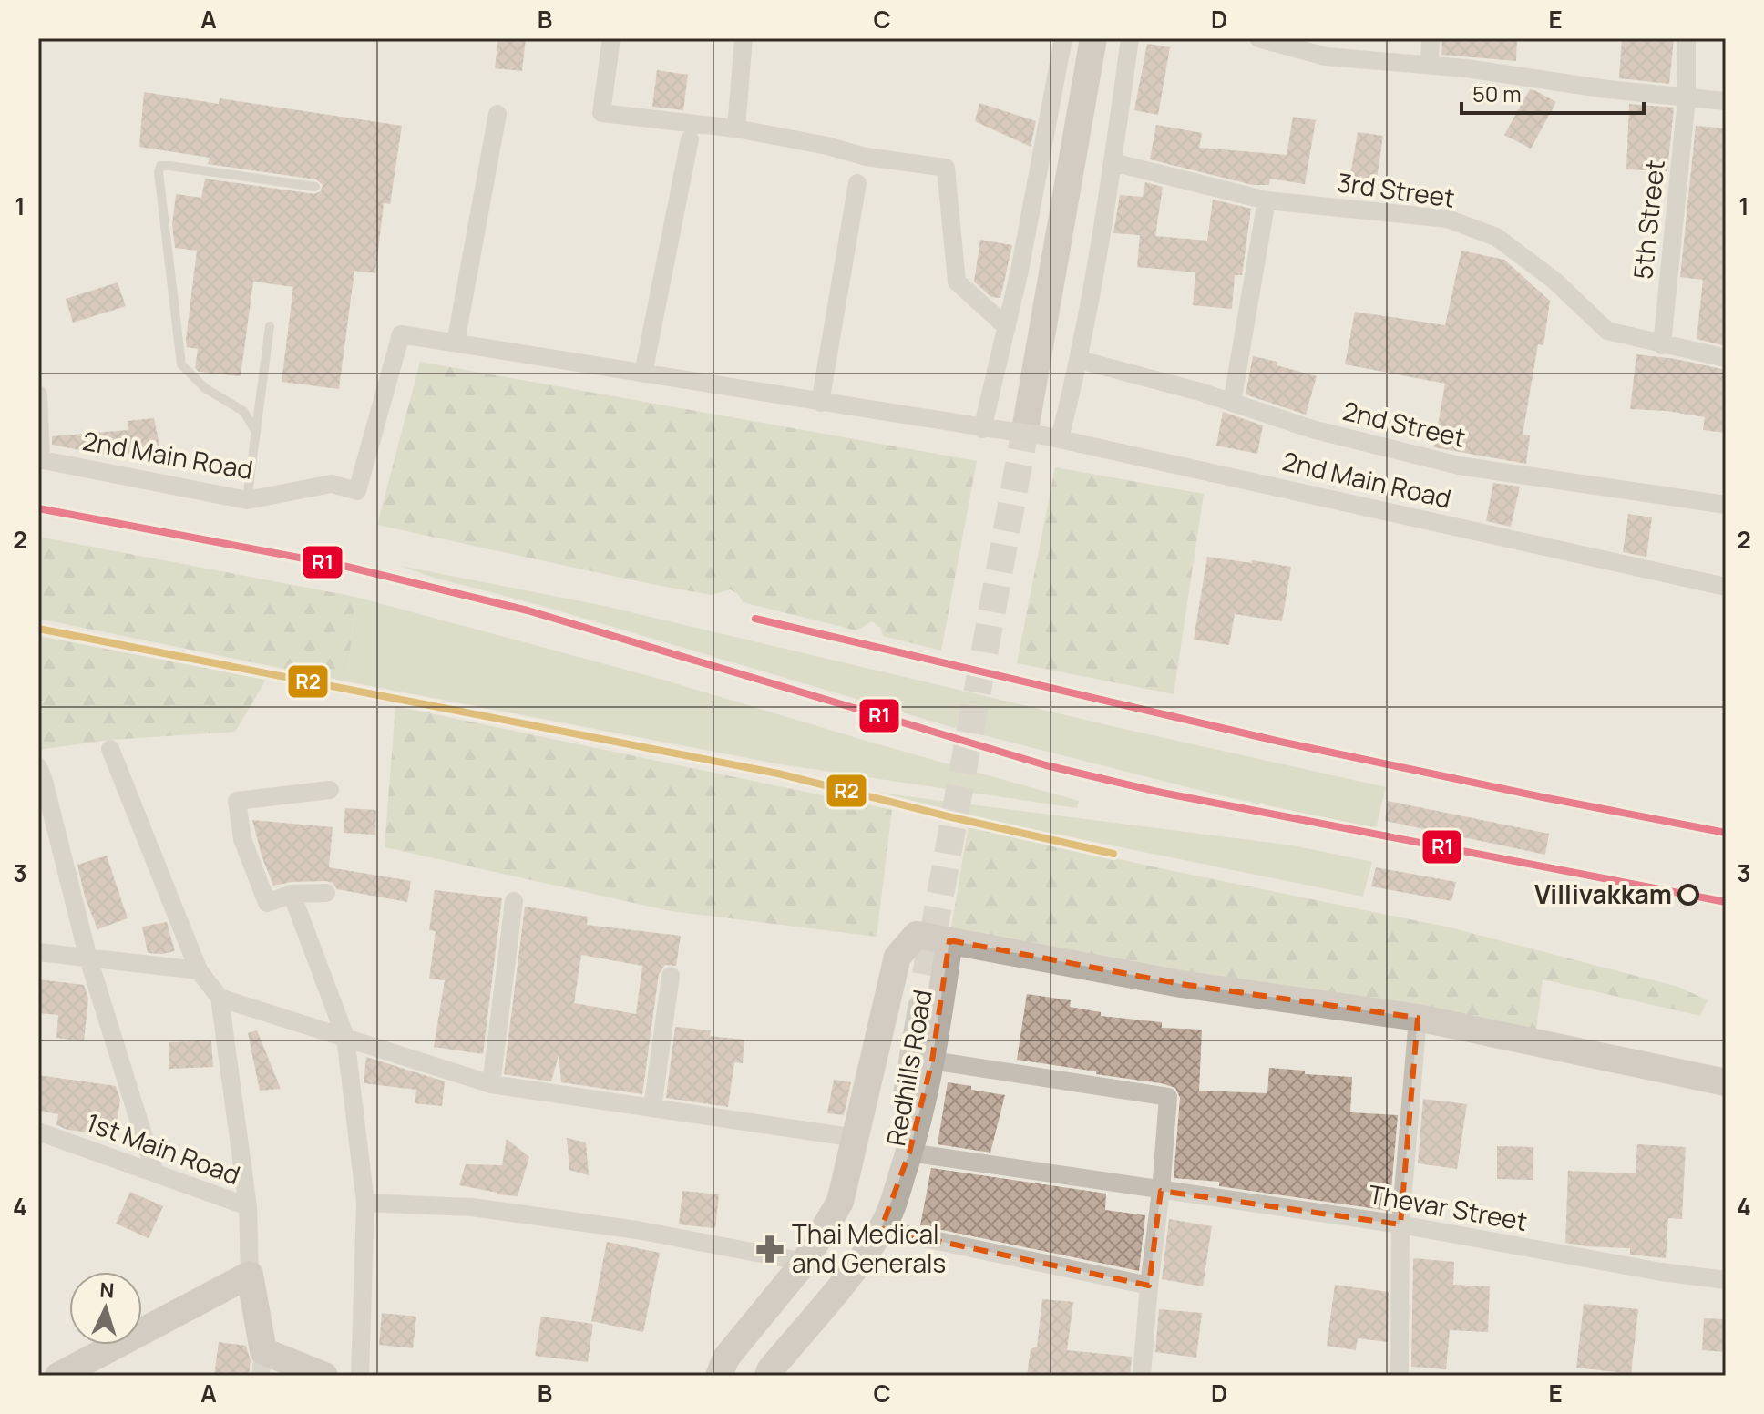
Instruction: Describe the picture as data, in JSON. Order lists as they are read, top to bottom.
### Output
{
  "streets": {
    "street": [
      "3rd Street",
      "5th Street",
      "2nd Street",
      "2nd Main Road",
      "Redhills Road",
      "1st Main Road",
      "Thevar Street"
    ]
  },
  "crossings": [
    ["3rd Street", "5th Street"]
  ],
  "places": {
    "other": ["Villivakkam"],
    "pharmacy": ["Thai Medical and Generals"]
  },
  "lines": ["transit line R1", "transit line R2"],
  "scale_bar": "50 m",
  "north": "top",
  "grid": {
    "columns": [
      "A",
      "B",
      "C",
      "D",
      "E"
    ],
    "rows": [
      "1",
      "2",
      "3",
      "4"
    ]
  }
}
